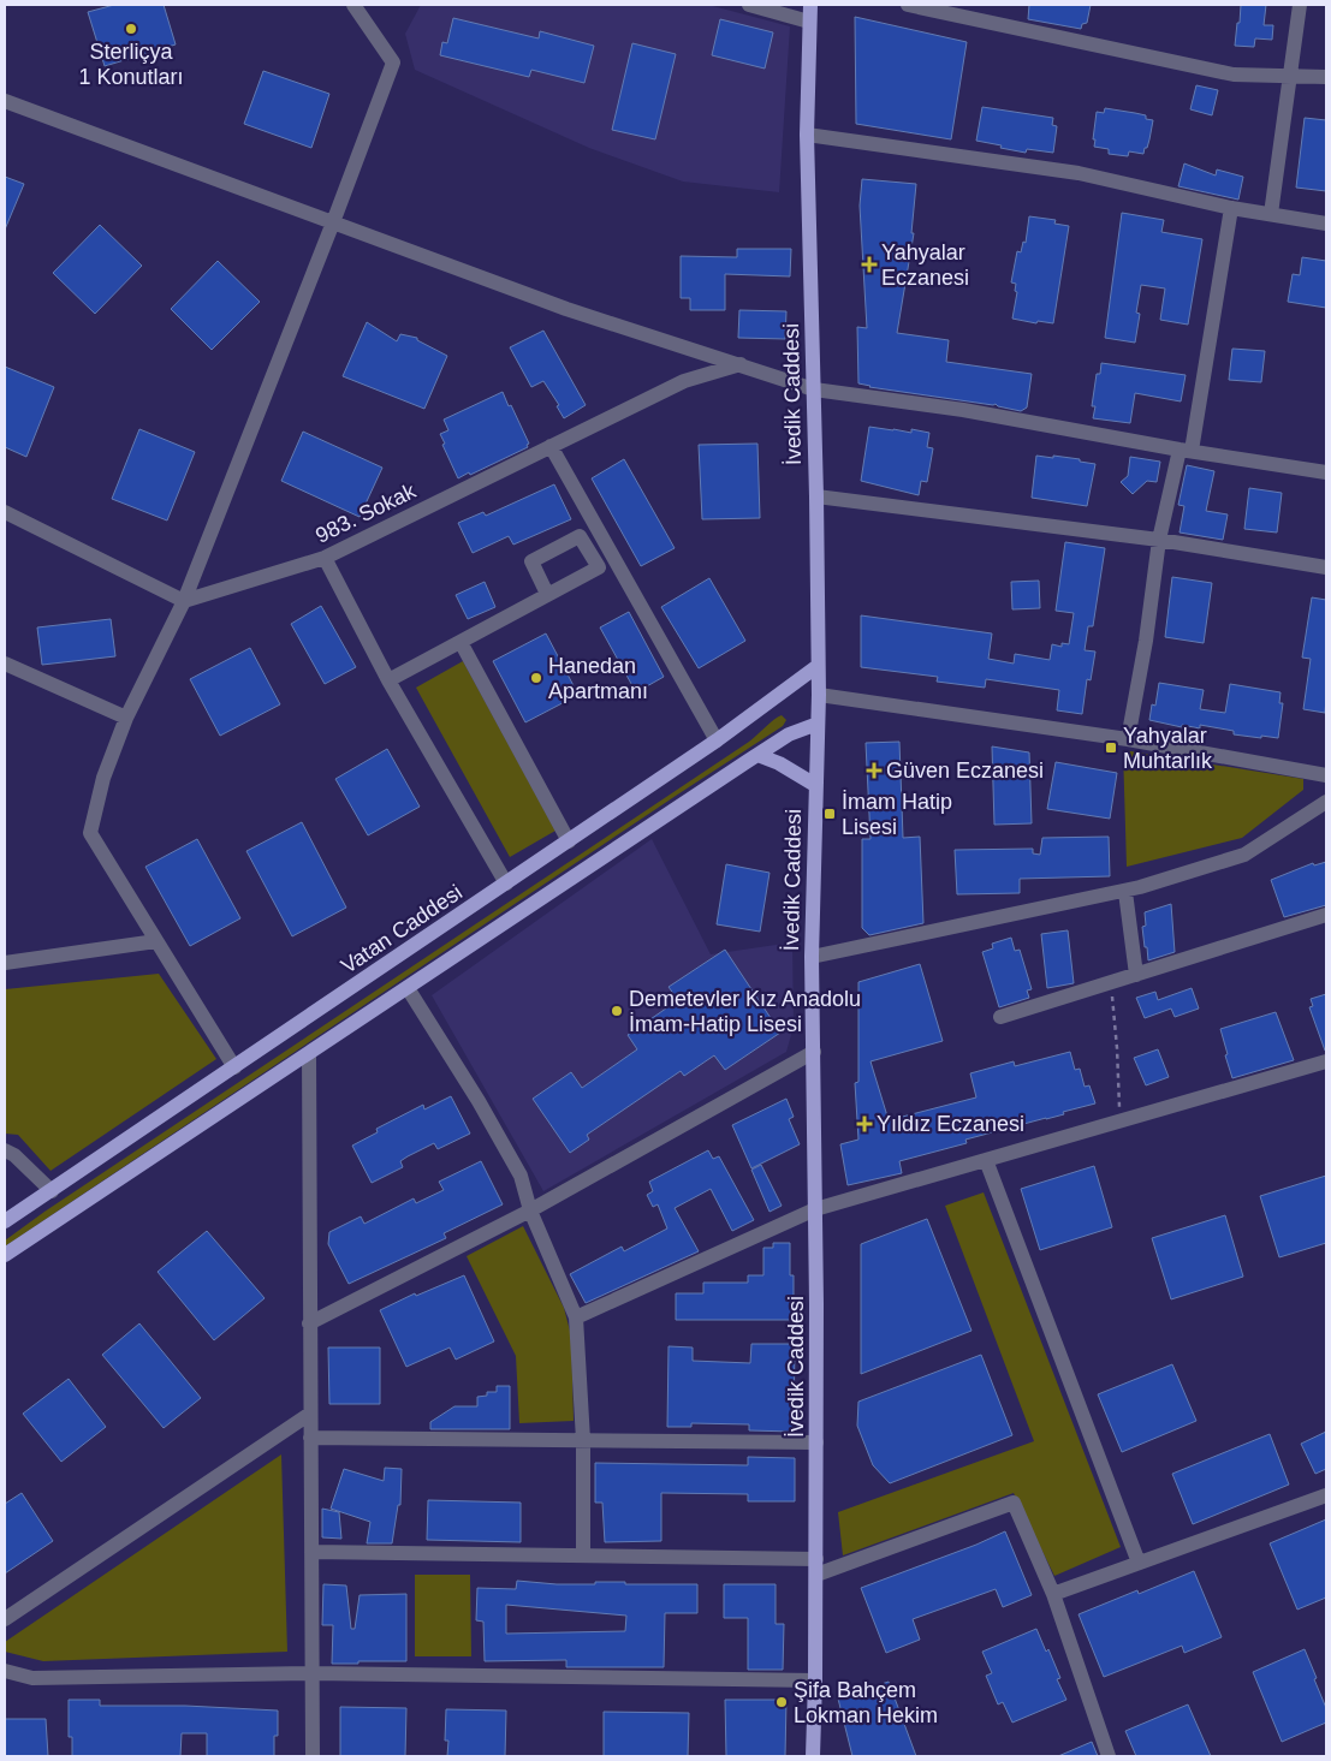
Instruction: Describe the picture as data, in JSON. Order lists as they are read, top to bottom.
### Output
{
  "streets": {
    "main road": ["İvedik Caddesi", "Vatan Caddesi"],
    "street": ["983. Sokak"]
  },
  "crossings": [
    ["İvedik Caddesi", "Vatan Caddesi"]
  ],
  "places": {
    "other": [
      "Sterliçya 1 Konutları",
      "Hanedan Apartmanı",
      "Demetevler Kız Anadolu İmam-Hatip Lisesi",
      "Şifa Bahçem Lokman Hekim"
    ],
    "health": ["Yahyalar Eczanesi", "Güven Eczanesi", "Yıldız Eczanesi"],
    "transit": ["Yahyalar Muhtarlık", "İmam Hatip Lisesi"]
  }
}
